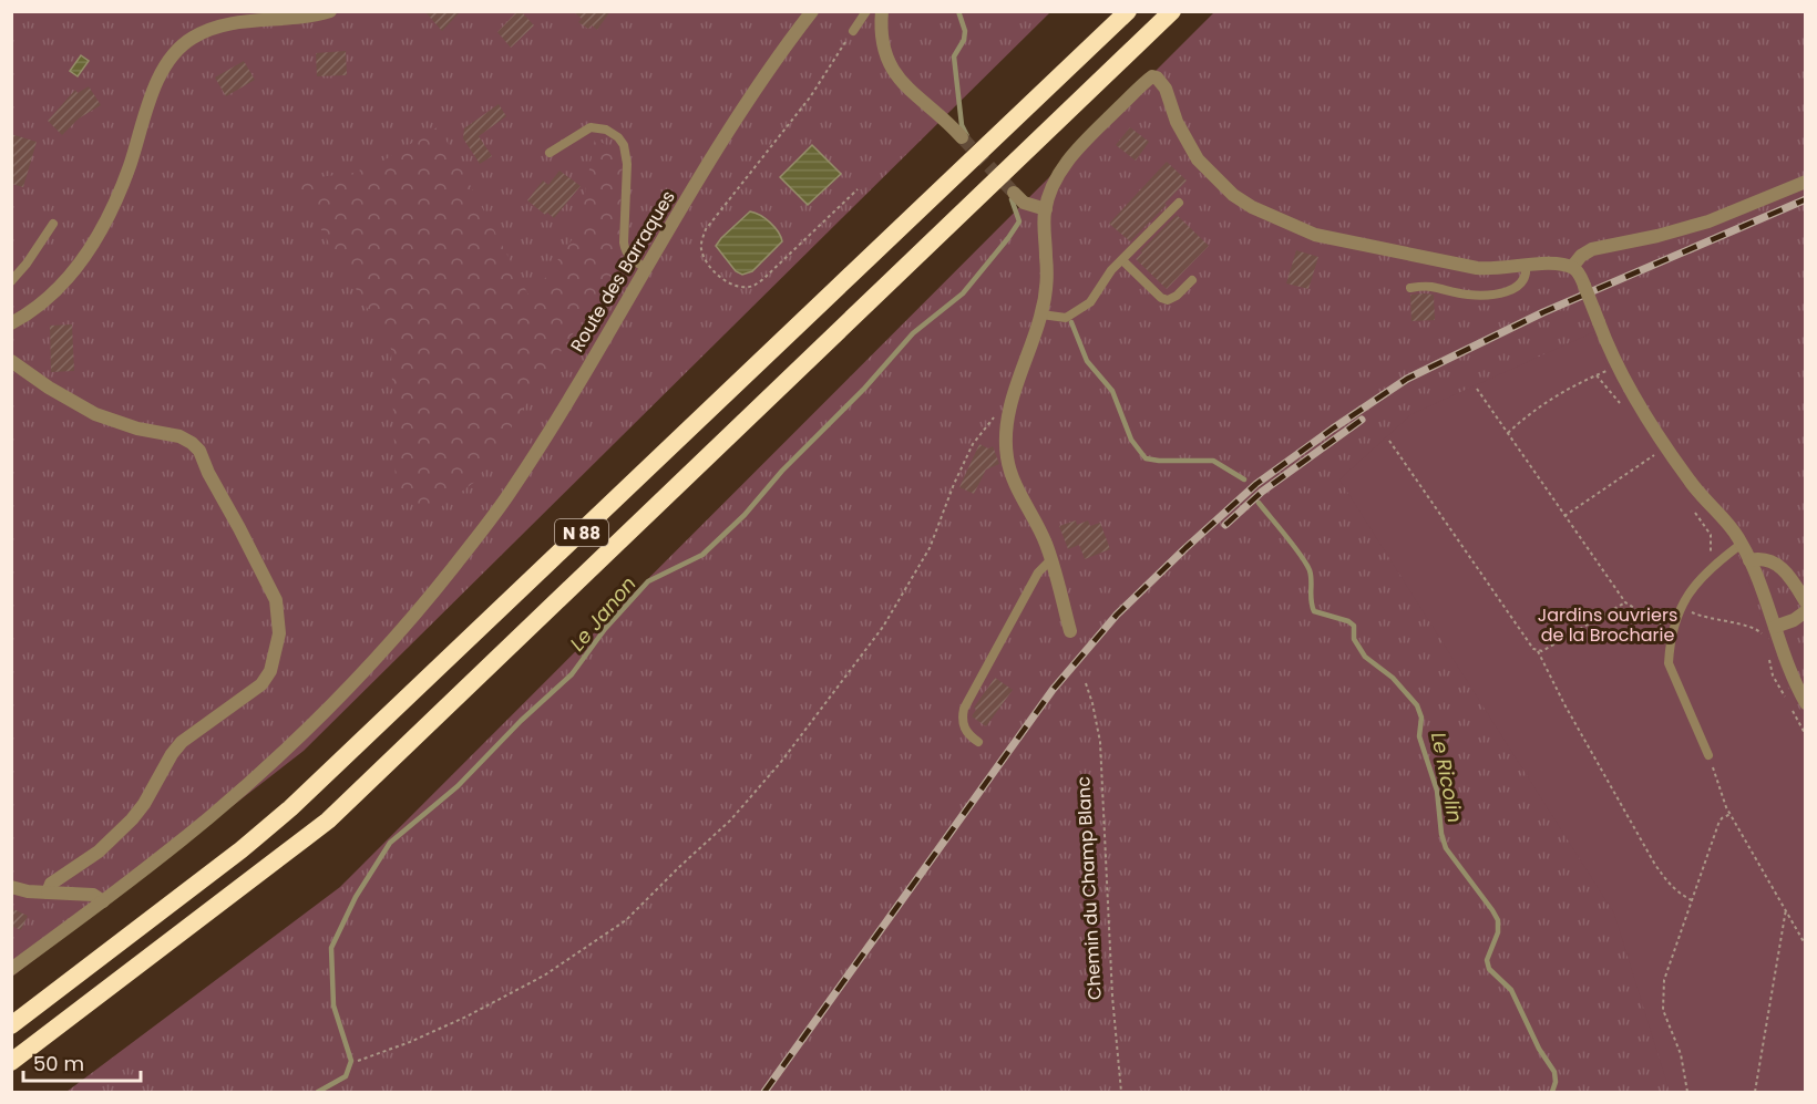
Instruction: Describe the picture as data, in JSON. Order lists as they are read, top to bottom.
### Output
{
  "streets": {
    "highway": ["N 88"],
    "street": ["Route des Barraques"],
    "path": ["Chemin du Champ Blanc"]
  },
  "water": ["Le Janon", "Le Ricolin"],
  "parks": ["Jardins ouvriers de la Brocharie"],
  "scale_bar": "50 m"
}
